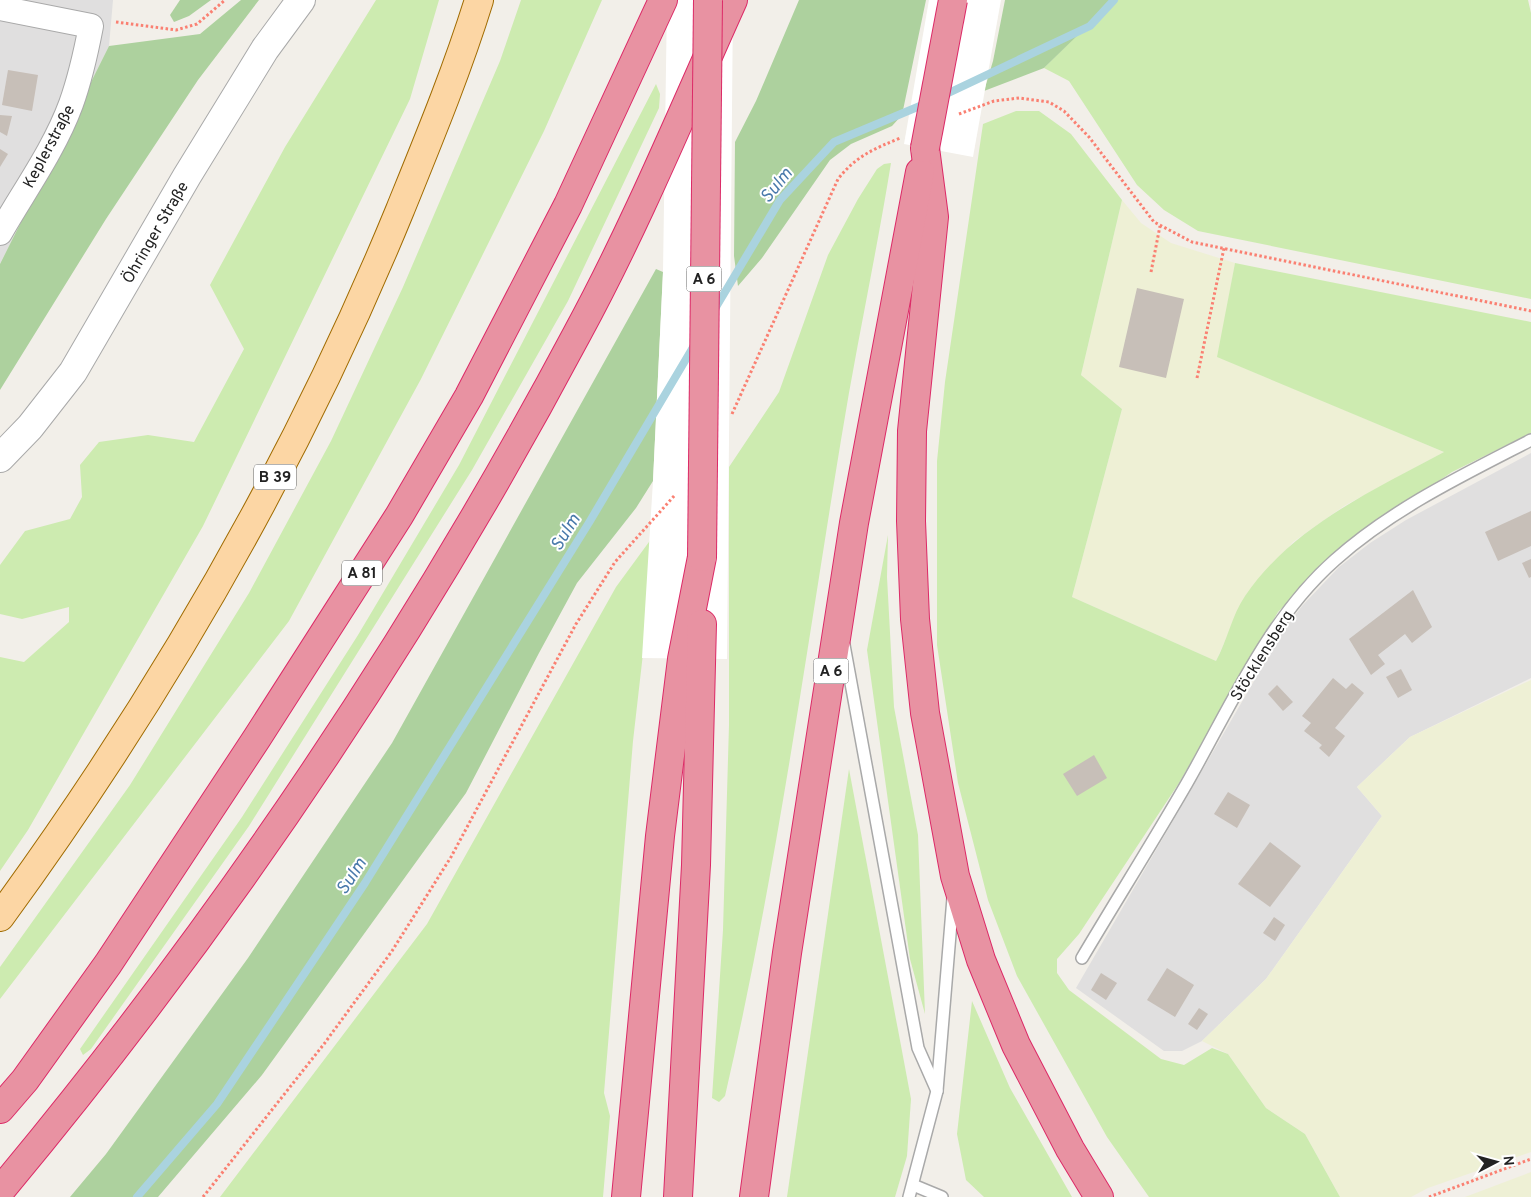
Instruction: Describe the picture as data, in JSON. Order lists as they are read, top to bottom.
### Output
{
  "streets": {
    "highway": ["A 6", "A 81"],
    "main road": ["B 39"],
    "street": ["Keplerstraße", "Öhringer Straße"],
    "lane": ["Stöcklensberg"]
  },
  "water": ["Sulm"],
  "north": "right"
}
